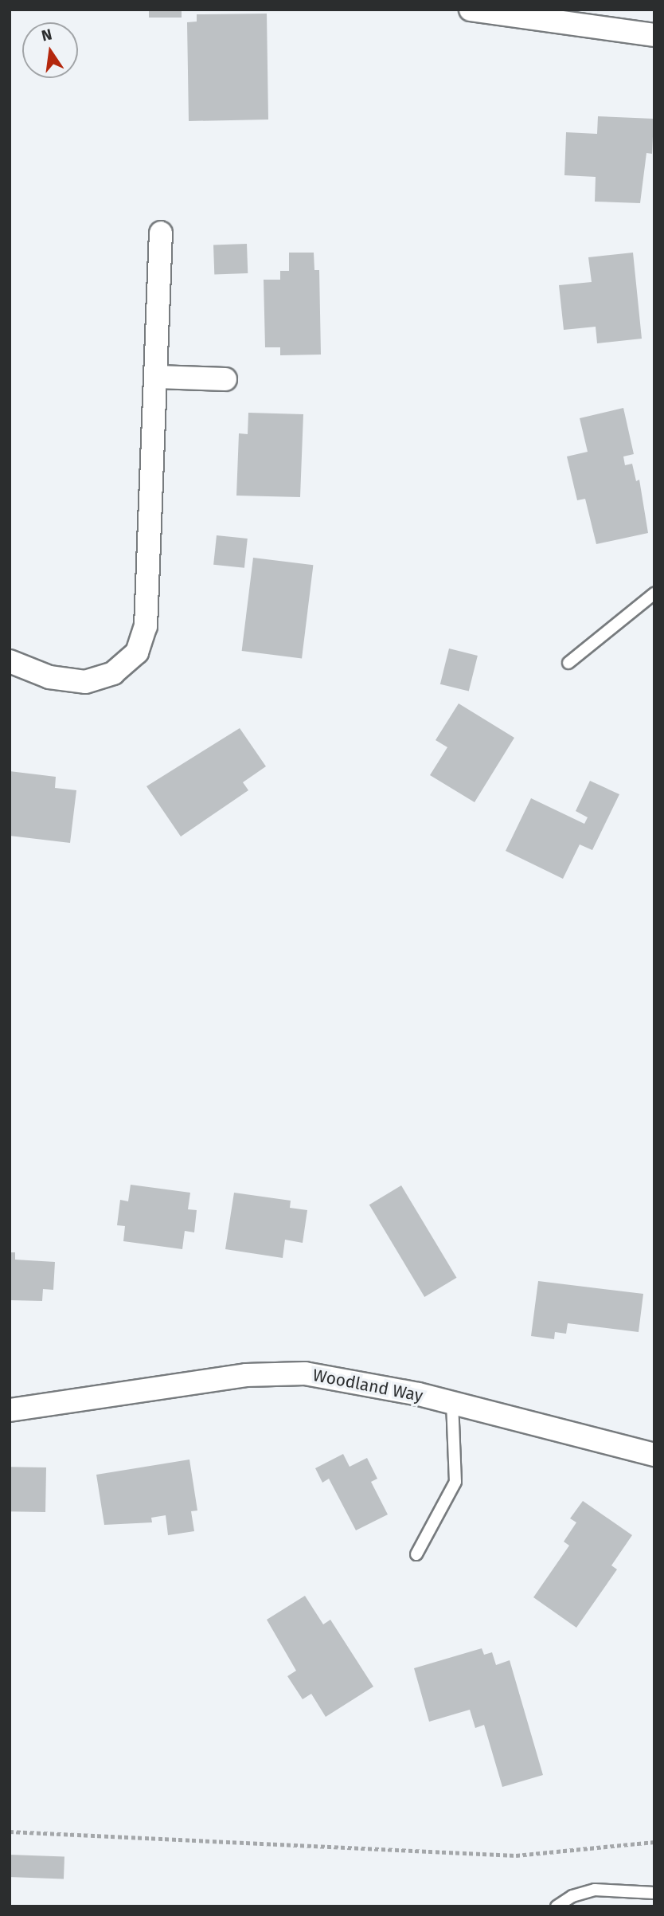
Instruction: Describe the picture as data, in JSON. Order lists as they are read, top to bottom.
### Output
{
  "streets": {
    "street": ["Woodland Way"]
  },
  "north": "top"
}
